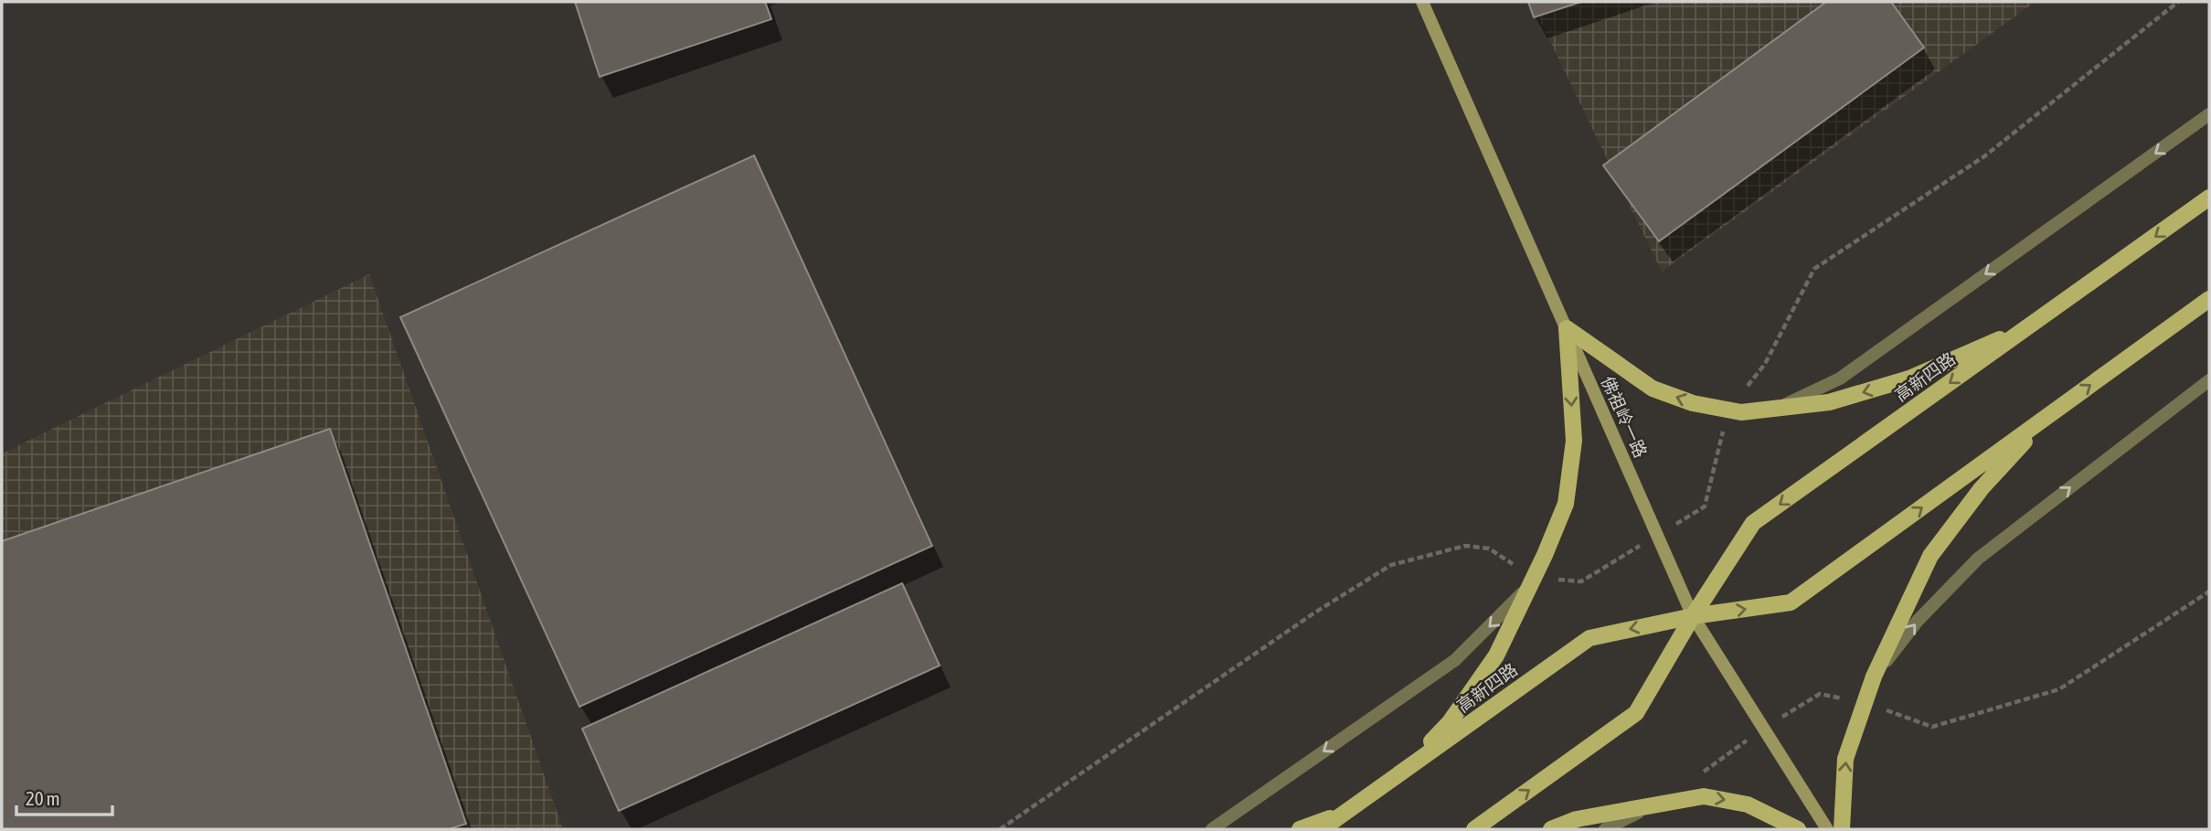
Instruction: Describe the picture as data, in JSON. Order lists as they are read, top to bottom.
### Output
{
  "streets": {
    "main road": ["高新四路"],
    "street": ["佛祖岭一路"]
  },
  "crossings": [
    ["高新四路", "佛祖岭一路"]
  ],
  "scale_bar": "20 m"
}
